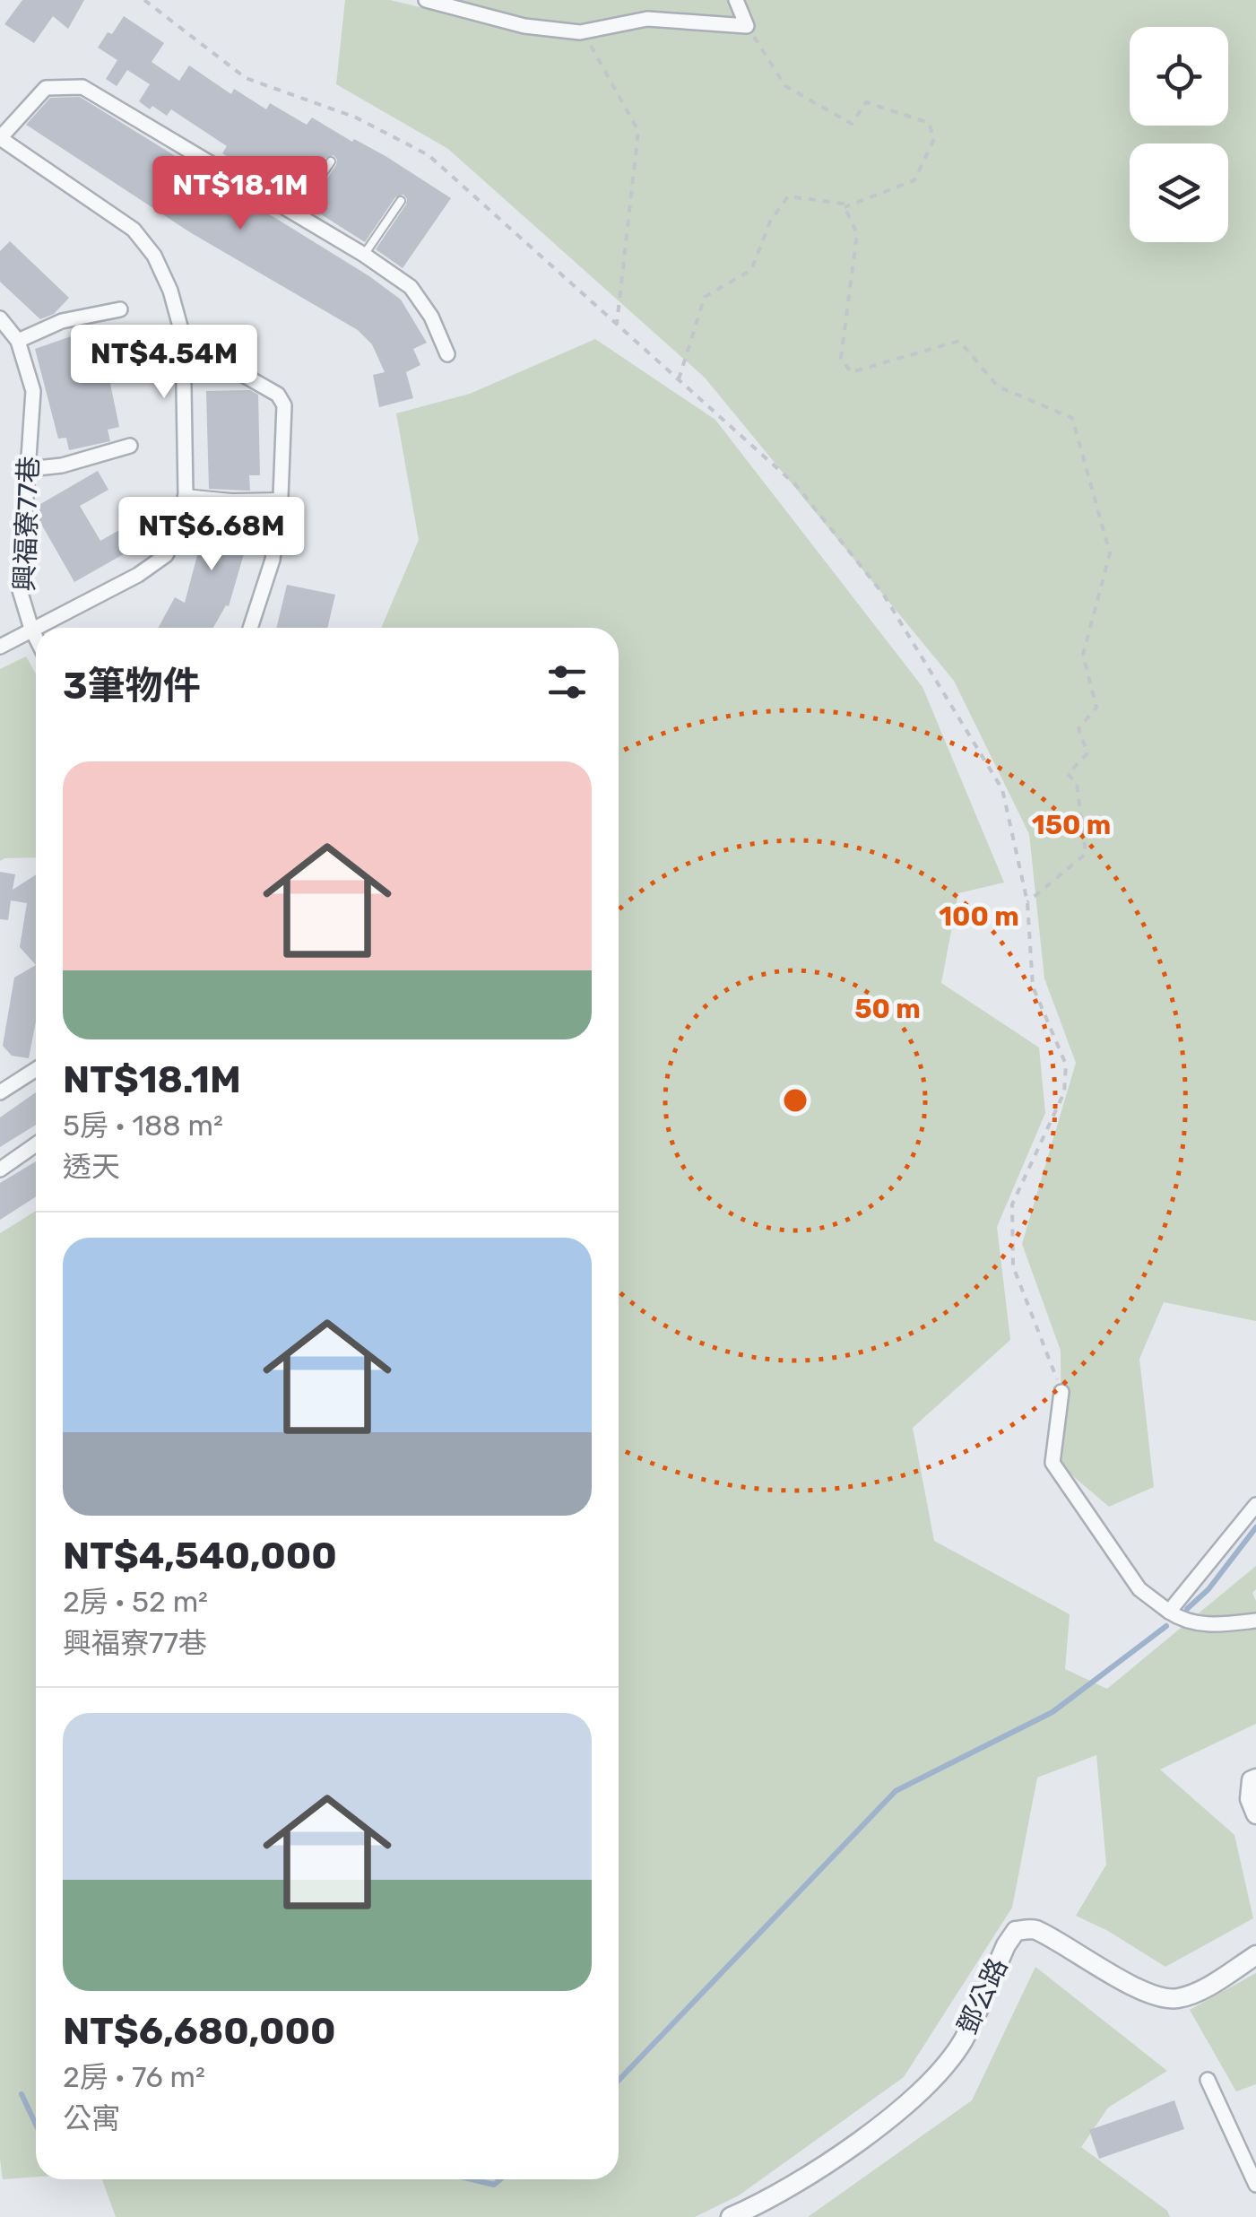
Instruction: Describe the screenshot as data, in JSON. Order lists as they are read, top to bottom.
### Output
{
  "streets": {
    "street": ["興福寮77巷", "鄧公路"]
  },
  "page": {
    "price": ["NT$18.1M", "NT$4.54M", "NT$6.68M"],
    "heading": "3筆物件",
    "list": [
      {
        "name": "NT$18.1M",
        "note": "5房 · 188 m² · 透天"
      },
      {
        "name": "NT$4,540,000",
        "note": "2房 · 52 m² · 興福寮77巷"
      },
      {
        "name": "NT$6,680,000",
        "note": "2房 · 76 m² · 公寓"
      }
    ]
  },
  "rings": ["150 m", "100 m", "50 m"]
}
